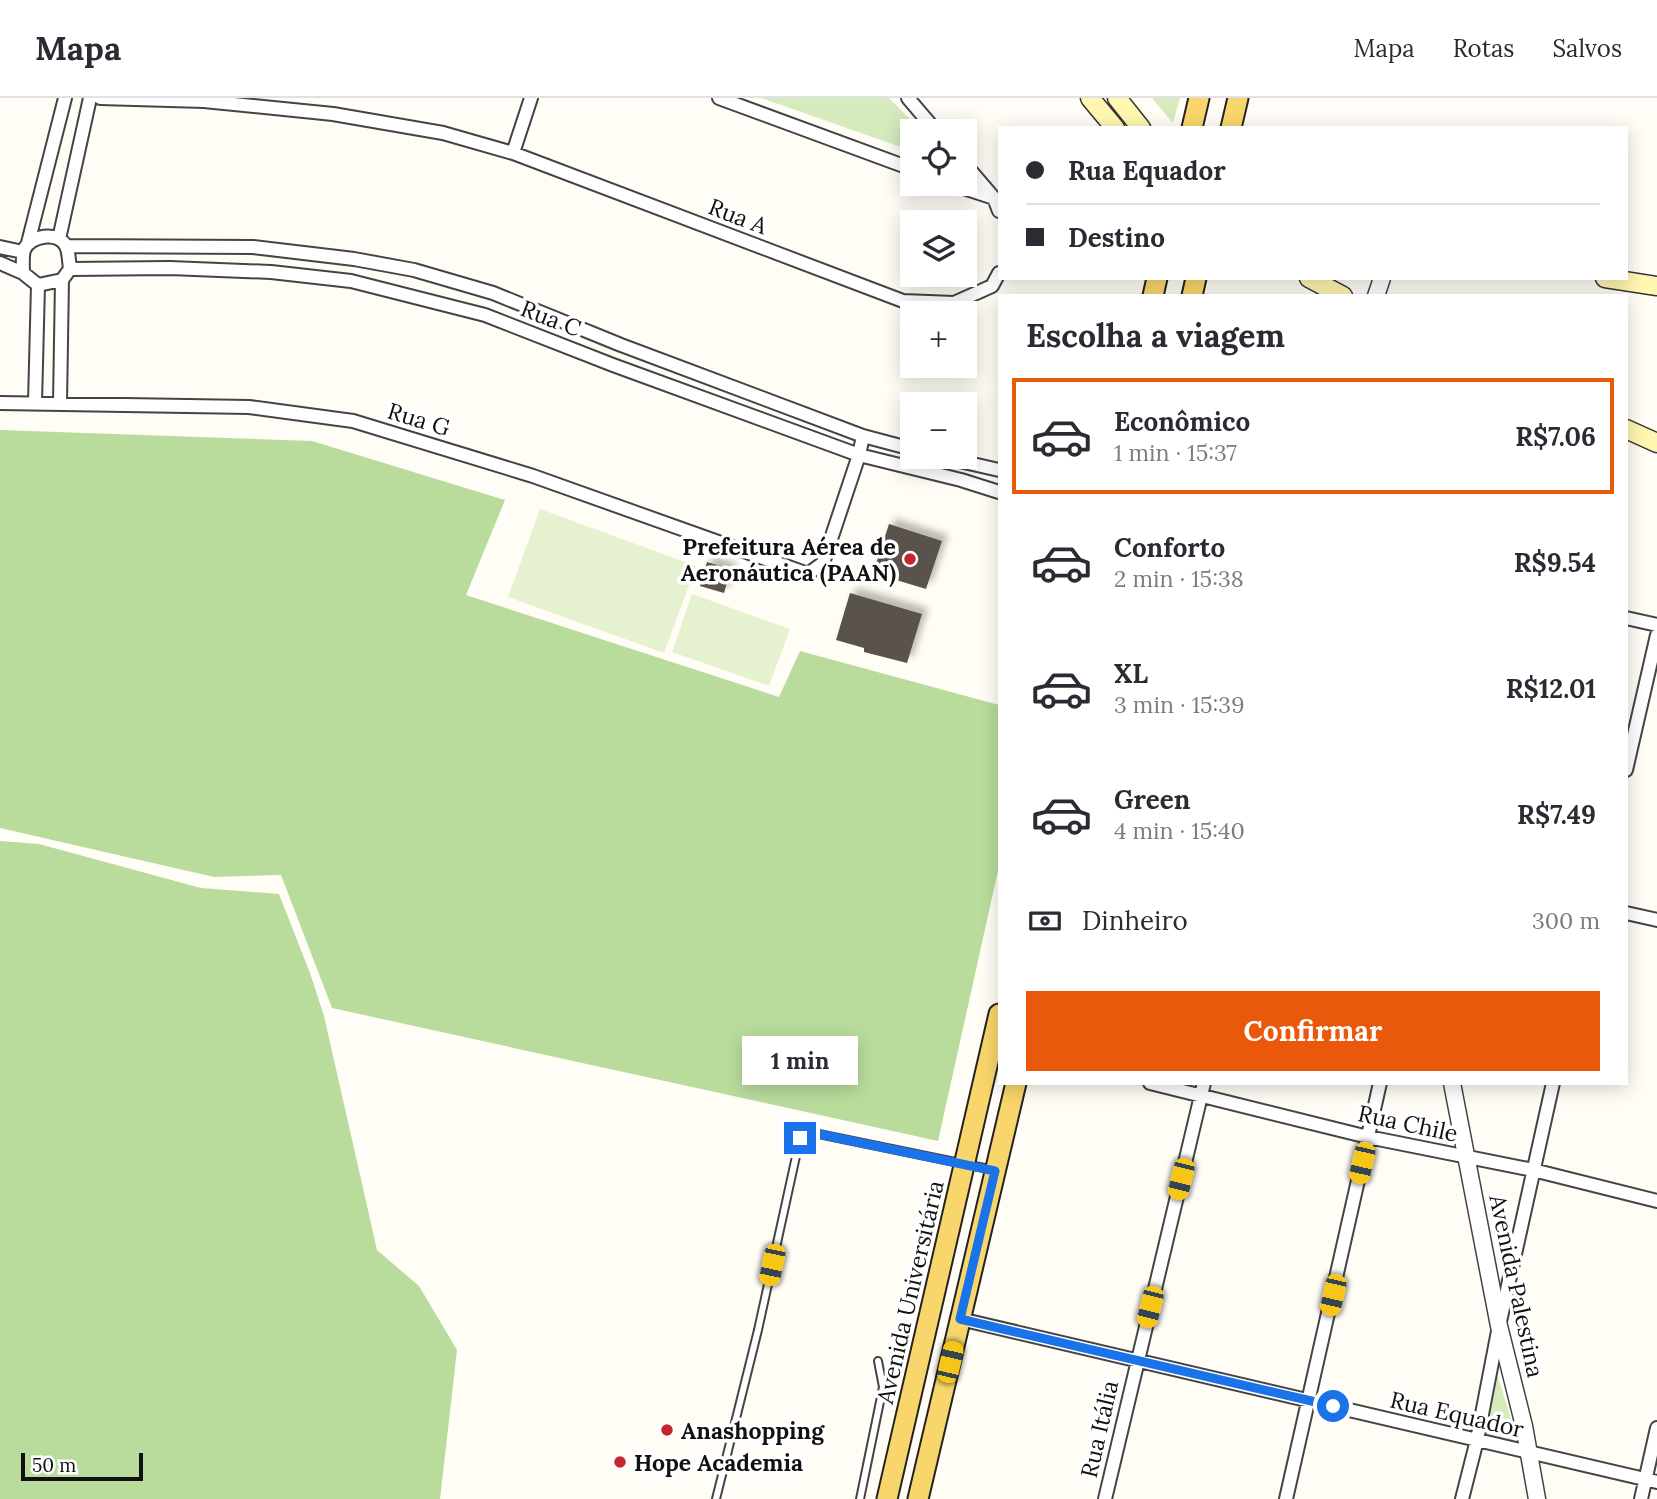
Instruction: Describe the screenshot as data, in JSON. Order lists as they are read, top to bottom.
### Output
{
  "streets": {
    "main road": ["Avenida Universitária"],
    "street": [
      "Rua A",
      "Rua C",
      "Rua G",
      "Rua Chile",
      "Avenida Palestina",
      "Rua Equador",
      "Rua Itália"
    ]
  },
  "crossings": [
    ["Rua C", "Rua G"],
    ["Rua Chile", "Avenida Palestina"],
    ["Rua Chile", "Rua Itália"],
    ["Avenida Palestina", "Rua Equador"],
    ["Rua Equador", "Rua Itália"]
  ],
  "places": ["Prefeitura Aérea de Aeronáutica (PAAN)", "Anashopping", "Hope Academia"],
  "scale_bar": "50 m",
  "page": {
    "header": "Mapa",
    "nav": ["Mapa", "Rotas", "Salvos"],
    "map_buttons": ["+", "−"],
    "banner": ["Rua Equador", "Destino"],
    "heading": "Escolha a viagem",
    "list": [
      {
        "name": "Econômico",
        "note": "1 min · 15:37",
        "value": "R$7.06"
      },
      {
        "name": "Conforto",
        "note": "2 min · 15:38",
        "value": "R$9.54"
      },
      {
        "name": "XL",
        "note": "3 min · 15:39",
        "value": "R$12.01"
      },
      {
        "name": "Green",
        "note": "4 min · 15:40",
        "value": "R$7.49"
      }
    ],
    "pay": ["Dinheiro", "300 m"],
    "buttons": "Confirmar",
    "bubble": "1 min",
    "scale": "50 m"
  }
}
